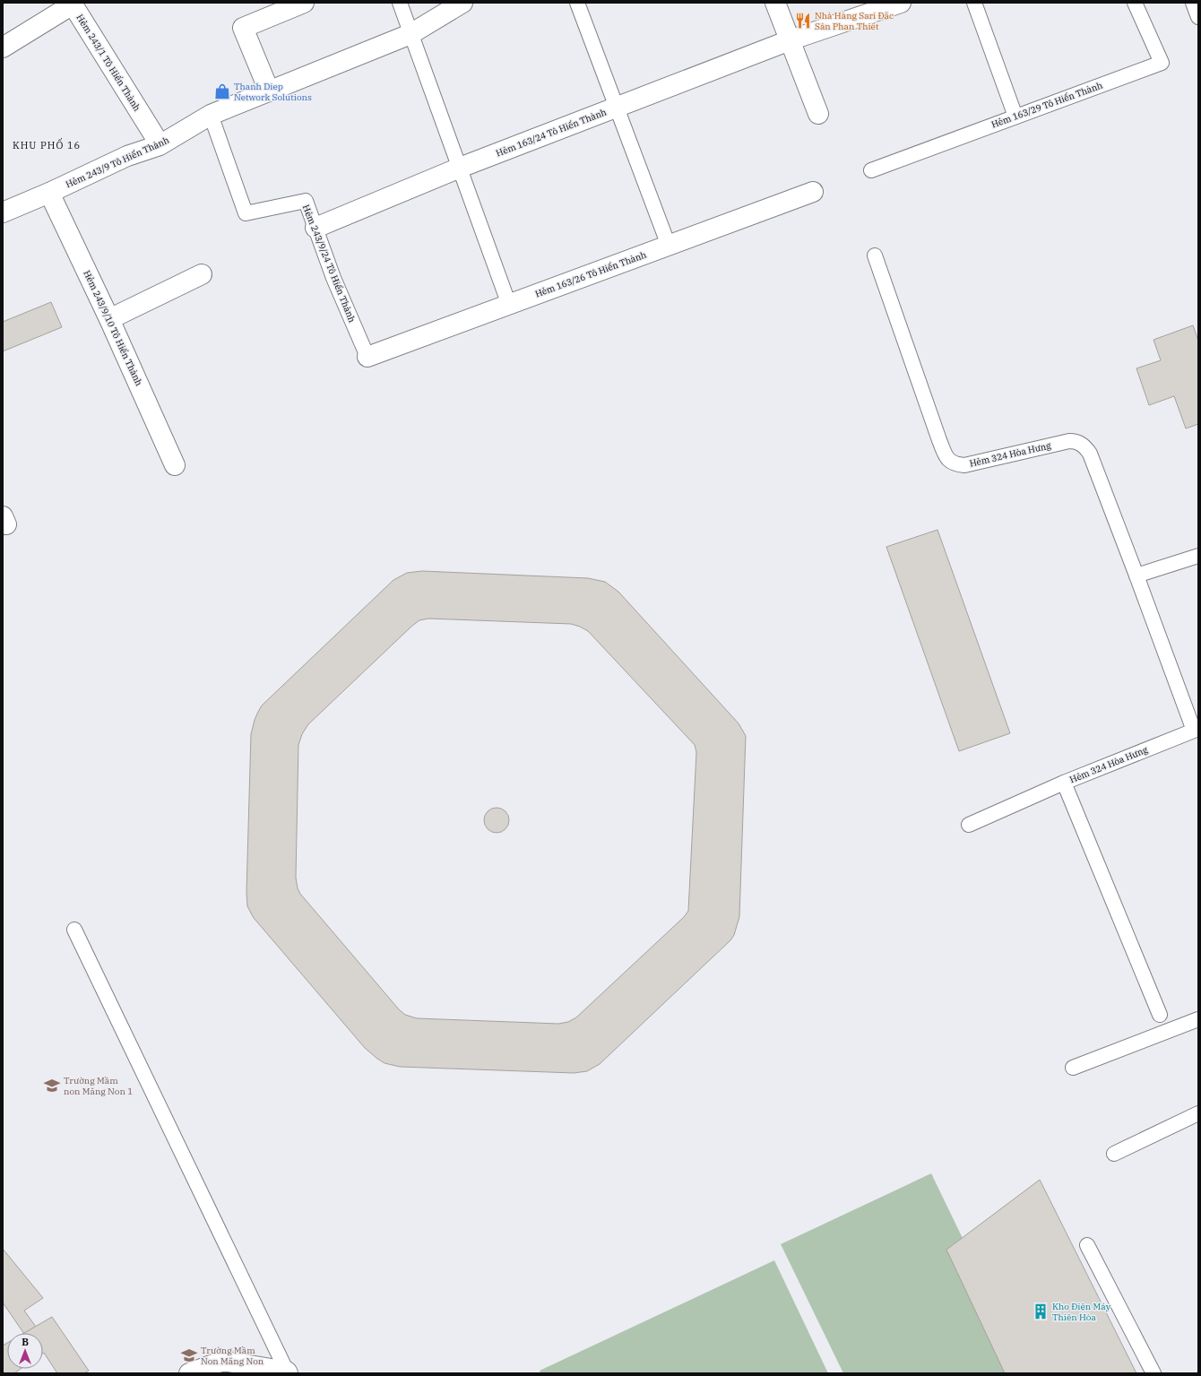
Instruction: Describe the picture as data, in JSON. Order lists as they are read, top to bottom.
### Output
{
  "streets": {
    "street": [
      "Hẻm 243/1 Tô Hiến Thành",
      "Hẻm 163/24 Tô Hiến Thành",
      "Hẻm 243/9 Tô Hiến Thành",
      "Hẻm 163/26 Tô Hiến Thành",
      "Hẻm 243/9/10 Tô Hiến Thành"
    ],
    "lane": ["Hẻm 163/29 Tô Hiến Thành", "Hẻm 243/9/24 Tô Hiến Thành", "Hẻm 324 Hòa Hưng"]
  },
  "crossings": [
    ["Hẻm 243/1 Tô Hiến Thành", "Hẻm 243/9 Tô Hiến Thành"],
    ["Hẻm 163/24 Tô Hiến Thành", "Hẻm 243/9/24 Tô Hiến Thành"],
    ["Hẻm 243/9 Tô Hiến Thành", "Hẻm 243/9/24 Tô Hiến Thành"],
    ["Hẻm 243/9 Tô Hiến Thành", "Hẻm 243/9/10 Tô Hiến Thành"],
    ["Hẻm 243/9/24 Tô Hiến Thành", "Hẻm 163/26 Tô Hiến Thành"]
  ],
  "districts": ["KHU PHỐ 16"],
  "places": {
    "restaurant": ["Nhà Hàng Sari Đặc Sản Phan Thiết"],
    "shop": ["Thanh Diep Network Solutions"],
    "school or university": ["Trường Mầm non Măng Non 1", "Trường Mầm Non Măng Non"],
    "building": ["Kho Điện Máy Thiên Hòa"]
  },
  "north": "top"
}
